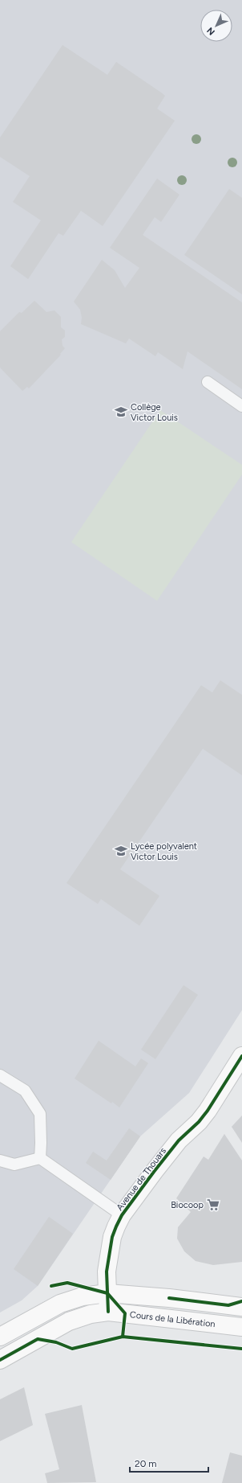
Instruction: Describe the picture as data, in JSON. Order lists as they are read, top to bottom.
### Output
{
  "streets": {
    "main road": ["Avenue de Thouars", "Cours de la Libération"]
  },
  "crossings": [
    ["Avenue de Thouars", "Cours de la Libération"]
  ],
  "places": {
    "school or university": ["Collège Victor Louis", "Lycée polyvalent Victor Louis"],
    "supermarket": ["Biocoop"]
  },
  "scale_bar": "20 m",
  "north": "bottom left"
}
